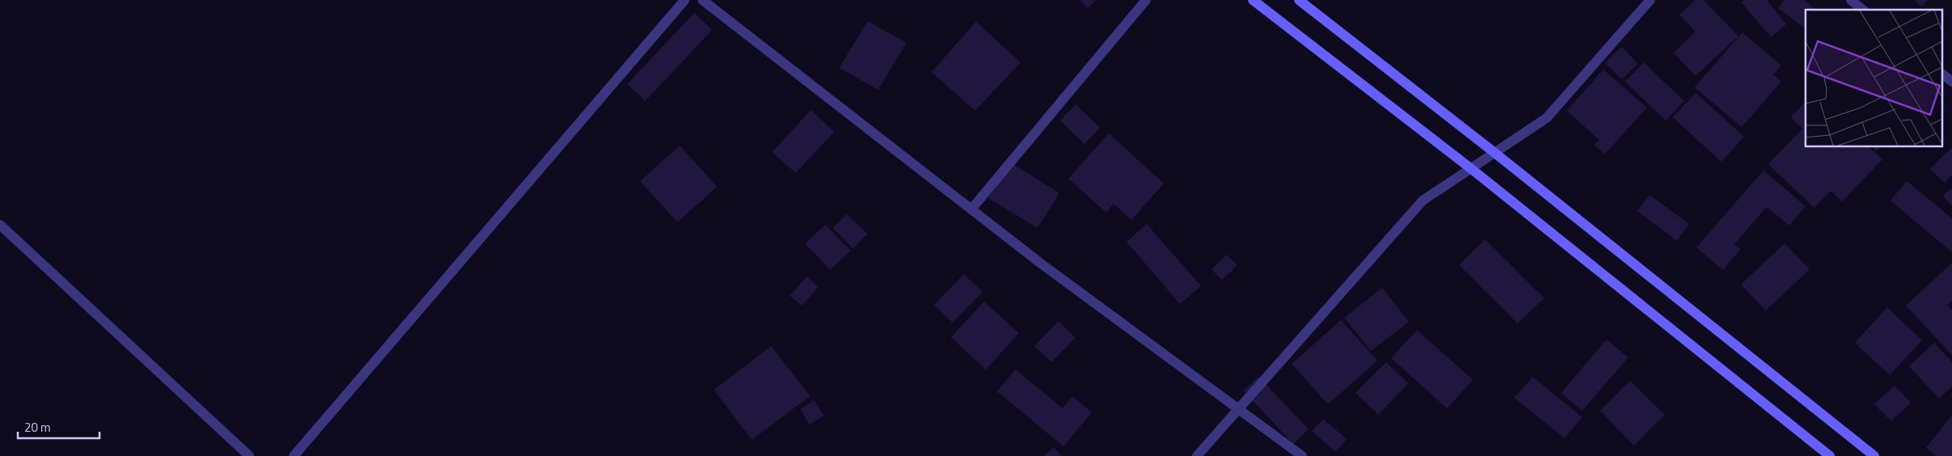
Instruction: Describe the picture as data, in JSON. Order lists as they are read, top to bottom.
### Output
{
  "scale_bar": "20 m"
}
